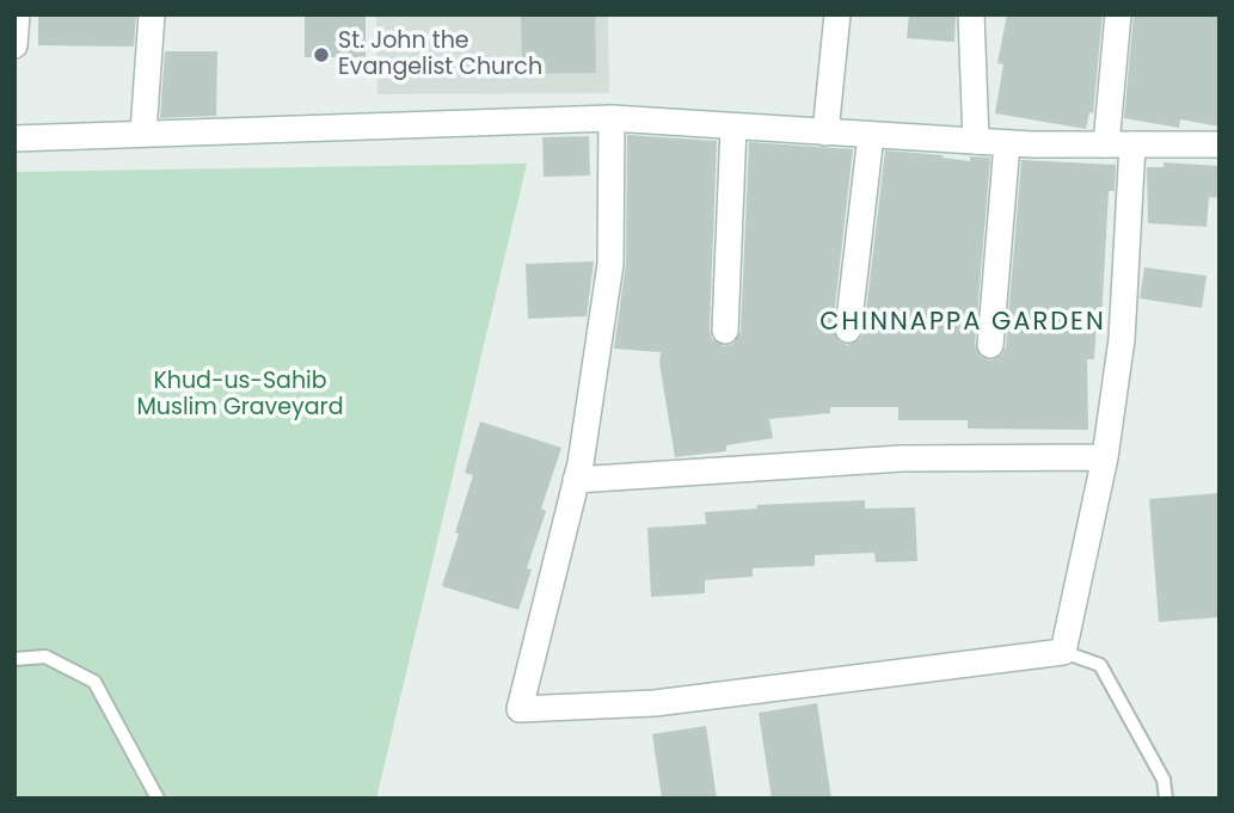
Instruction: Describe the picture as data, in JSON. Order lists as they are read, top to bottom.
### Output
{
  "districts": ["CHINNAPPA GARDEN"],
  "parks": ["Khud-us-Sahib Muslim Graveyard"],
  "places": ["St. John the Evangelist Church"]
}
